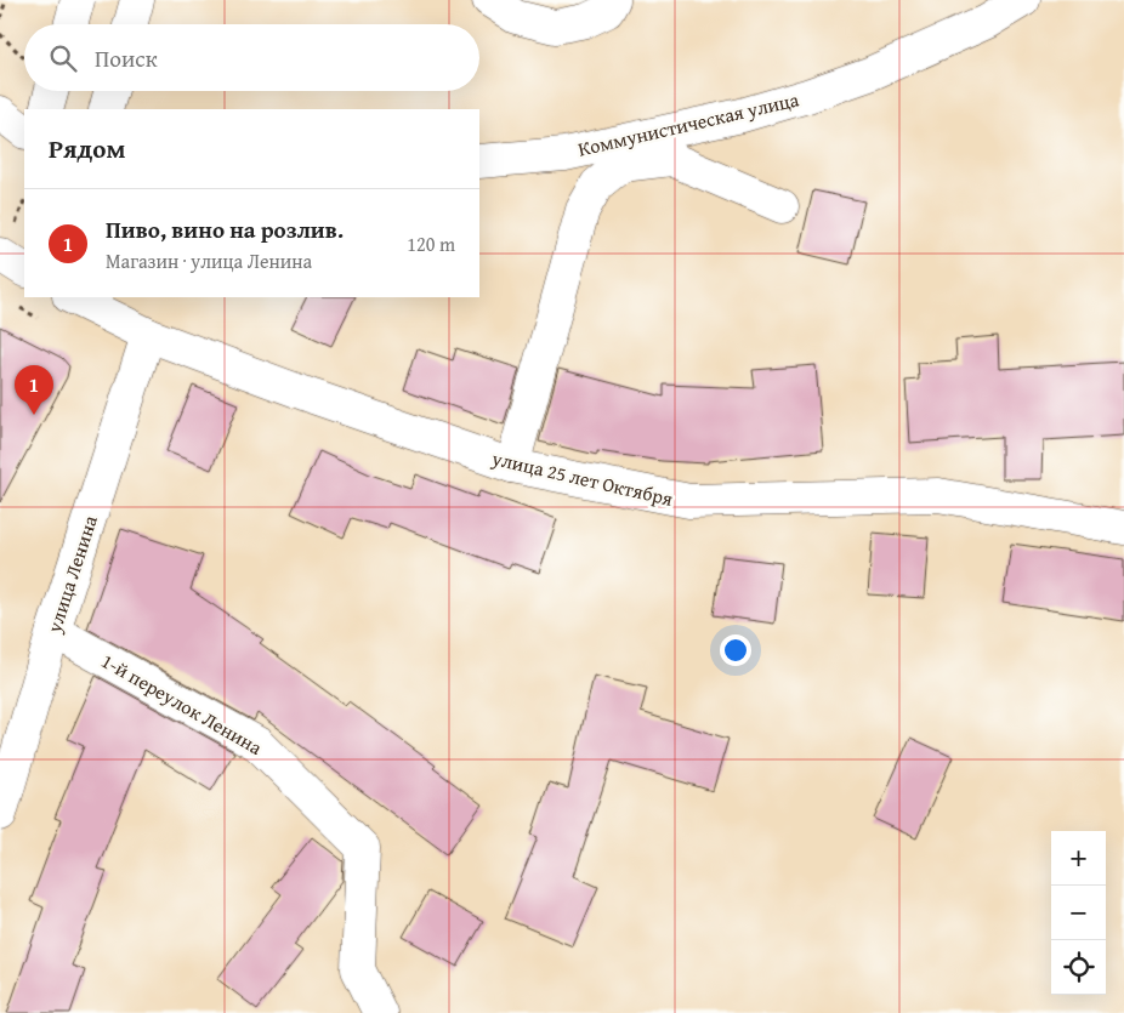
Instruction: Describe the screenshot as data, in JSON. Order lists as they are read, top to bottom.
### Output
{
  "streets": {
    "street": [
      "Коммунистическая улица",
      "улица 25 лет Октября",
      "улица Ленина",
      "1-й переулок Ленина"
    ]
  },
  "crossings": [
    ["улица 25 лет Октября", "улица Ленина"],
    ["улица Ленина", "1-й переулок Ленина"]
  ],
  "page": {
    "search": "Поиск",
    "heading": "Рядом",
    "list": [
      {
        "mark": "1",
        "name": "Пиво, вино на розлив.",
        "note": "Магазин · улица Ленина",
        "value": "120 m"
      }
    ],
    "pins": "1",
    "map_buttons": ["+", "−"]
  }
}
